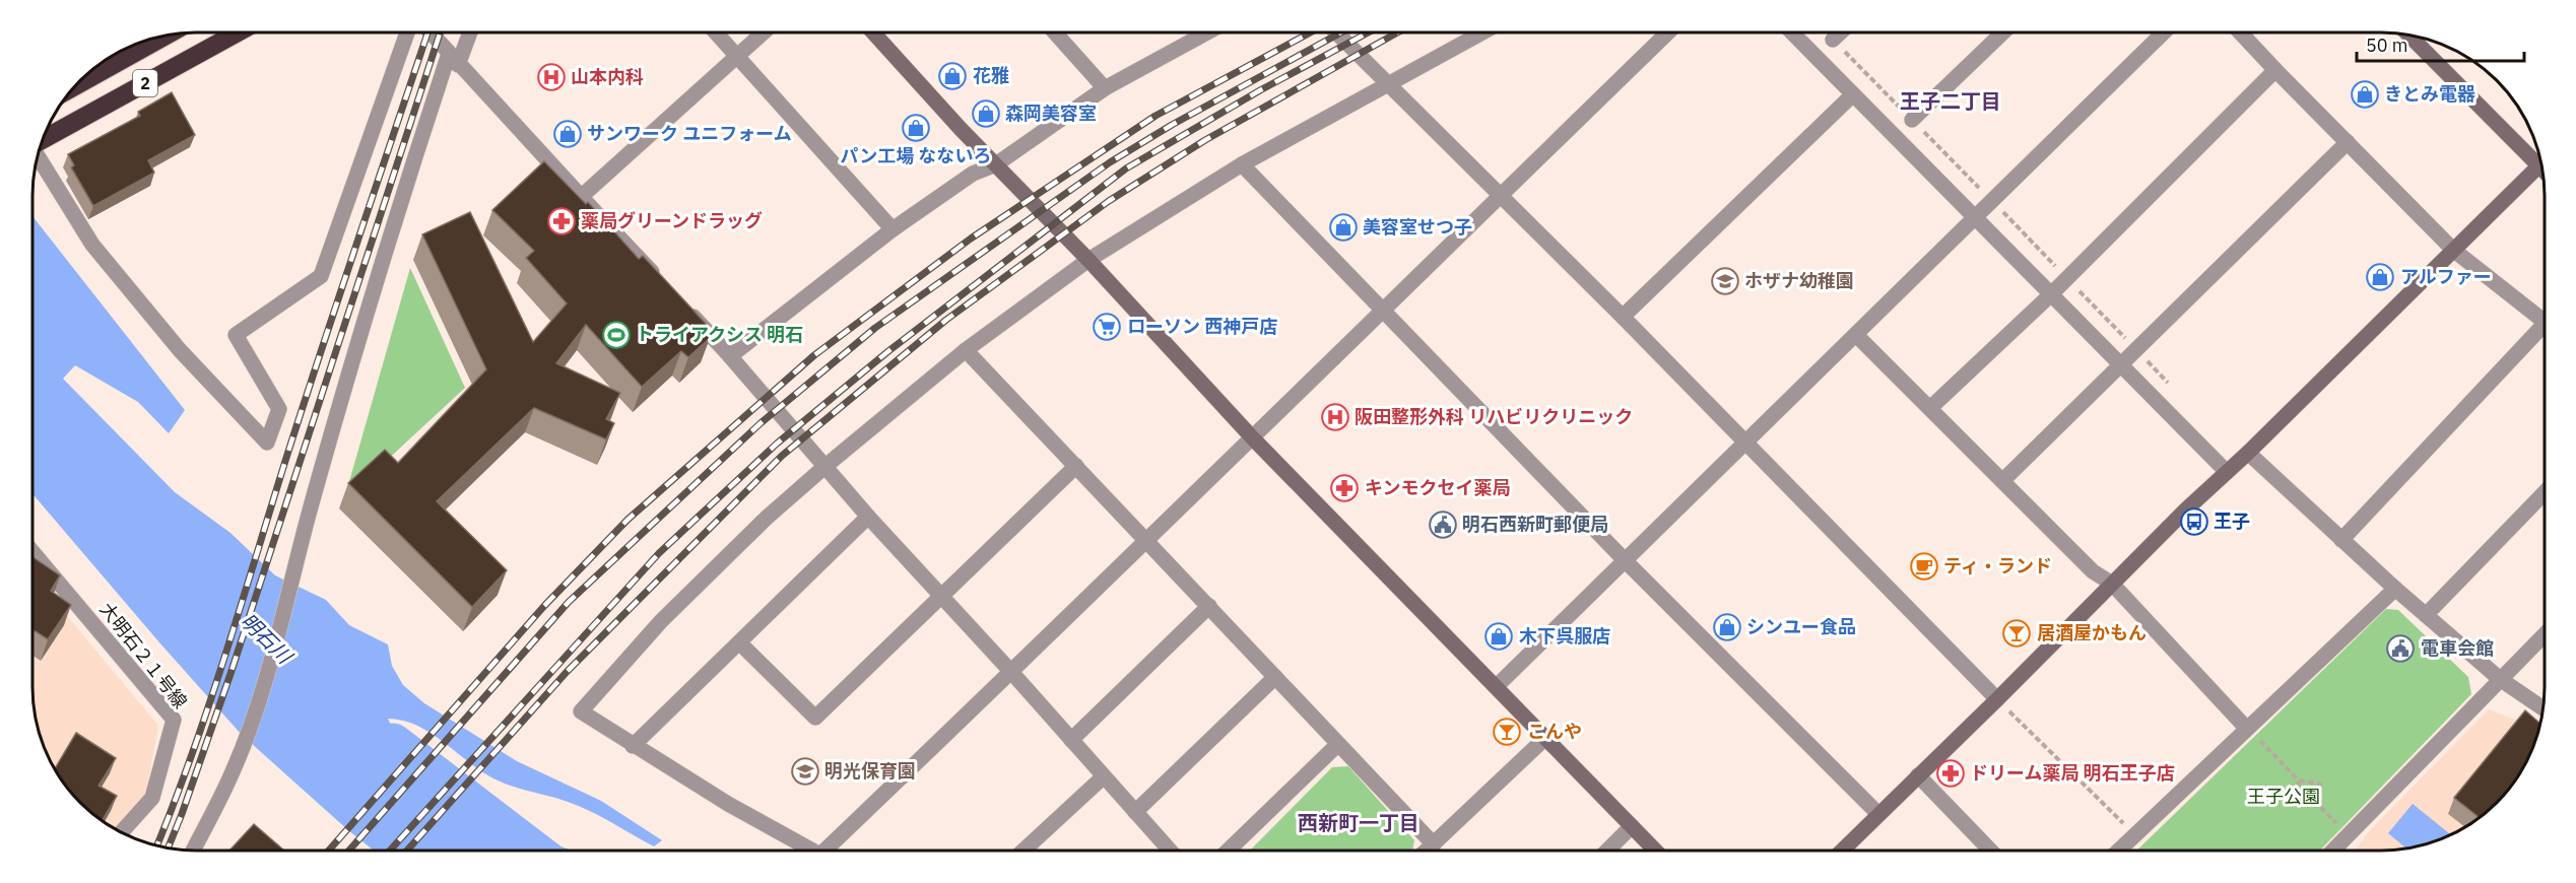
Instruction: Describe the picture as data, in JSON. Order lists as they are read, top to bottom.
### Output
{
  "streets": {
    "highway": ["2"],
    "street": ["大明石２１号線"]
  },
  "districts": ["王子二丁目", "西新町一丁目"],
  "water": ["明石川"],
  "parks": ["王子公園"],
  "places": {
    "shop": [
      "花雅",
      "きとみ電器",
      "森岡美容室",
      "パン工場 なないろ",
      "サンワーク ユニフォーム",
      "美容室せつ子",
      "アルファー",
      "シンユー食品",
      "木下呉服店"
    ],
    "hospital": ["山本内科", "阪田整形外科 リハビリクリニック"],
    "pharmacy": ["薬局グリーンドラッグ", "キンモクセイ薬局", "ドリーム薬局 明石王子店"],
    "school or university": ["ホザナ幼稚園", "明光保育園"],
    "supermarket": ["ローソン 西神戸店"],
    "sports": ["トライアクシス 明石"],
    "bus stop": ["王子"],
    "public building": ["明石西新町郵便局", "電車会館"],
    "cafe": ["ティ・ランド"],
    "bar": ["居酒屋かもん", "こんや"]
  },
  "scale_bar": "50 m"
}
